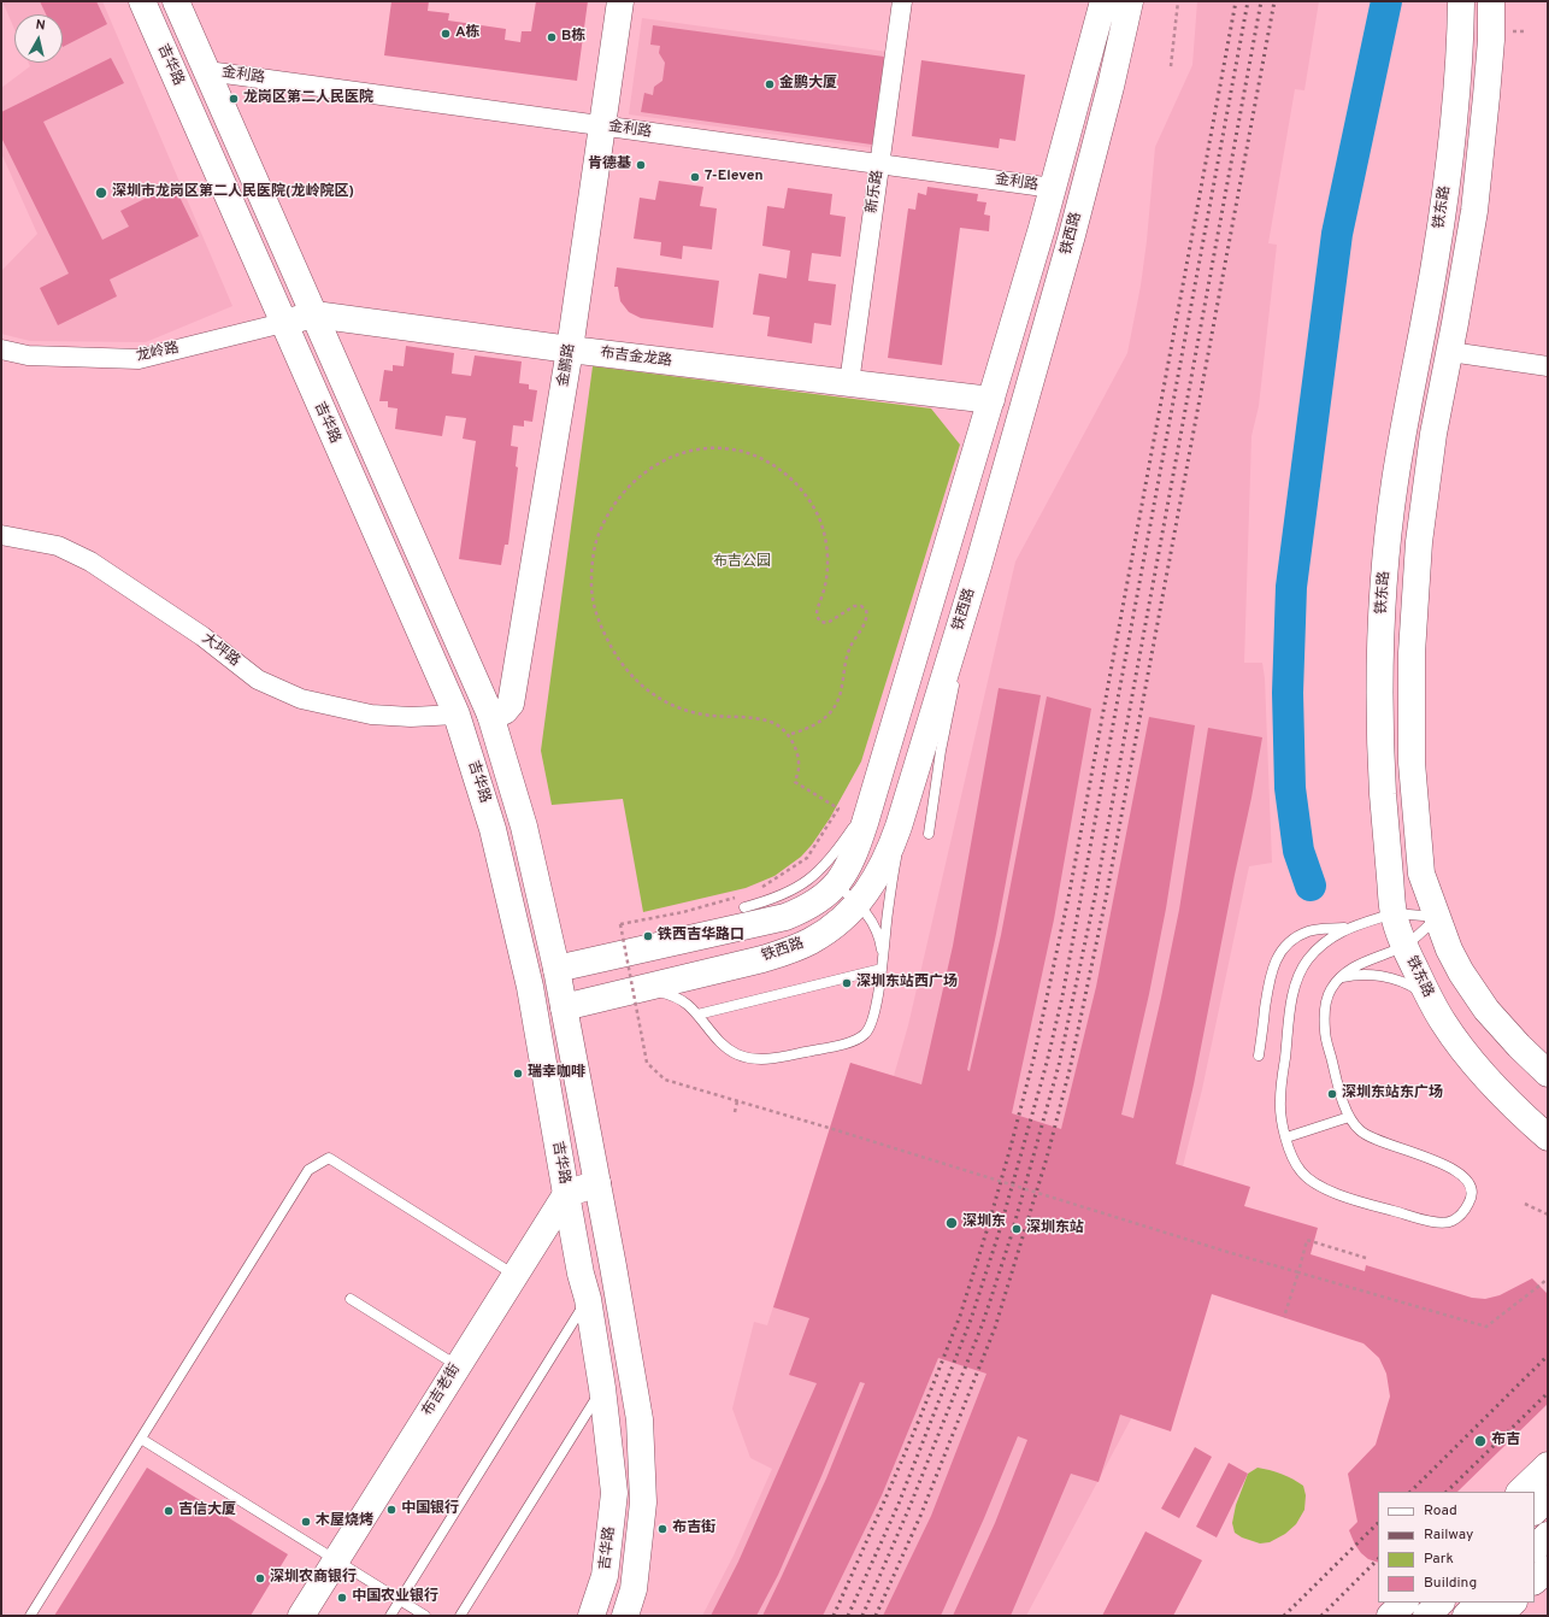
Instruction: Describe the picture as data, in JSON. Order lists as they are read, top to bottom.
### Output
{
  "streets": {
    "main road": [
      "吉华路",
      "铁东路",
      "铁西路",
      "布吉金龙路",
      "金鹏路",
      "布吉老街"
    ],
    "street": [
      "金利路",
      "新乐路",
      "龙岭路",
      "大坪路"
    ]
  },
  "crossings": [
    ["吉华路", "金利路"],
    ["吉华路", "铁西路"],
    ["吉华路", "龙岭路"],
    ["吉华路", "布吉金龙路"],
    ["吉华路", "金鹏路"],
    ["吉华路", "大坪路"],
    ["吉华路", "布吉老街"],
    ["金利路", "新乐路"],
    ["金利路", "铁西路"],
    ["金利路", "金鹏路"],
    ["新乐路", "布吉金龙路"],
    ["铁西路", "布吉金龙路"],
    ["龙岭路", "布吉金龙路"],
    ["布吉金龙路", "金鹏路"]
  ],
  "parks": ["布吉公园"],
  "places": [
    "A栋",
    "B栋",
    "金鹏大厦",
    "龙岗区第二人民医院",
    "肯德基",
    "7-Eleven",
    "深圳市龙岗区第二人民医院(龙岭院区)",
    "铁西吉华路口",
    "深圳东站西广场",
    "瑞幸咖啡",
    "深圳东站东广场",
    "深圳东",
    "深圳东站",
    "布吉",
    "中国银行",
    "吉信大厦",
    "木屋烧烤",
    "布吉街",
    "深圳农商银行",
    "中国农业银行"
  ],
  "legend": [
    "Road",
    "Railway",
    "Park",
    "Building"
  ],
  "north": "top"
}
